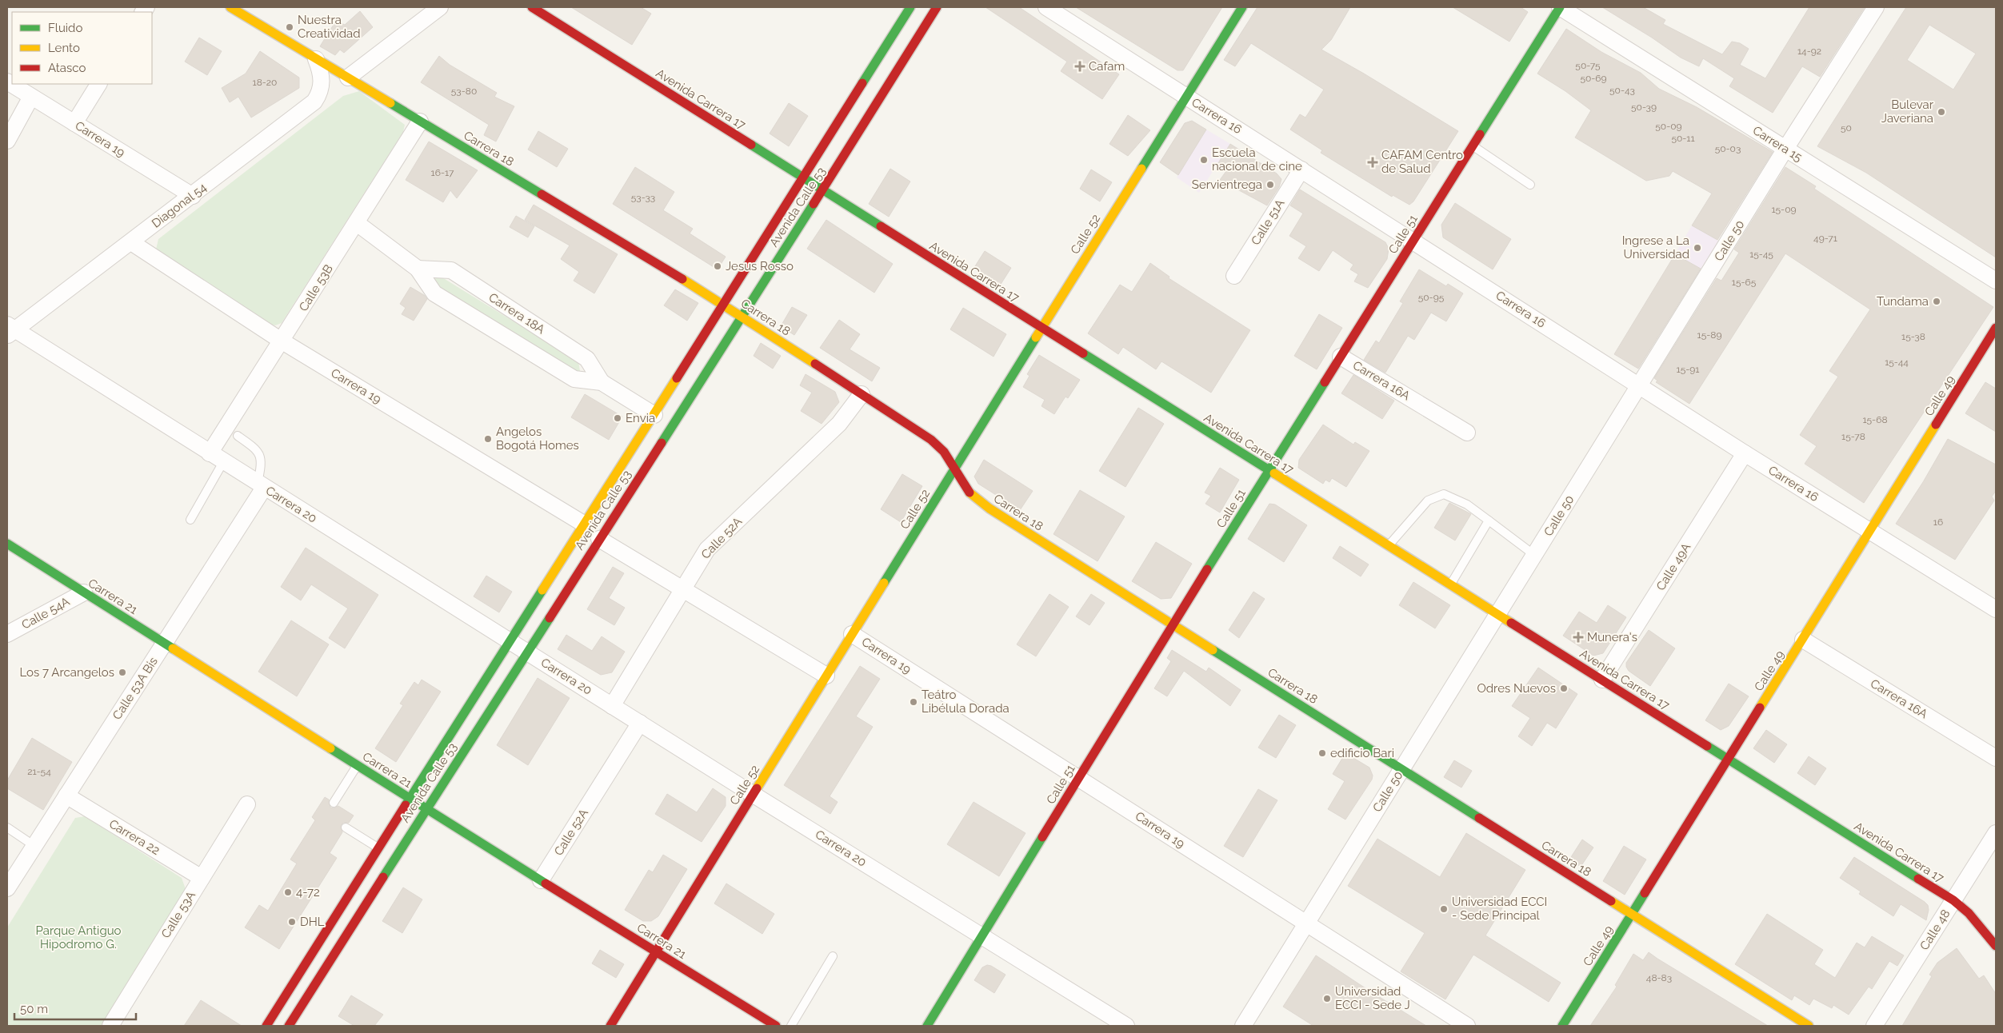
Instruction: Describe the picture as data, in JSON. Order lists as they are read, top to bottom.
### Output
{
  "streets": {
    "street": [
      "Avenida Carrera 17",
      "Carrera 16",
      "Carrera 19",
      "Carrera 15",
      "Carrera 18",
      "Diagonal 54",
      "Avenida Calle 53",
      "Calle 51A",
      "Calle 52",
      "Calle 51",
      "Calle 50",
      "Calle 53B",
      "Carrera 18A",
      "Carrera 16A",
      "Calle 49",
      "Carrera 20",
      "Calle 52A",
      "Calle 49A",
      "Carrera 21",
      "Calle 54A",
      "Calle 53A Bis",
      "Carrera 22",
      "Calle 53A",
      "Calle 48"
    ]
  },
  "crossings": [
    ["Avenida Carrera 17", "Avenida Calle 53"],
    ["Avenida Carrera 17", "Calle 52"],
    ["Avenida Carrera 17", "Calle 51"],
    ["Avenida Carrera 17", "Calle 50"],
    ["Avenida Carrera 17", "Calle 49"],
    ["Avenida Carrera 17", "Calle 49A"],
    ["Avenida Carrera 17", "Calle 48"],
    ["Carrera 16", "Calle 51A"],
    ["Carrera 16", "Calle 52"],
    ["Carrera 16", "Calle 51"],
    ["Carrera 16", "Calle 50"],
    ["Carrera 16", "Calle 49"],
    ["Carrera 16", "Calle 49A"],
    ["Carrera 19", "Diagonal 54"],
    ["Carrera 19", "Avenida Calle 53"],
    ["Carrera 19", "Calle 52"],
    ["Carrera 19", "Calle 51"],
    ["Carrera 19", "Calle 50"],
    ["Carrera 19", "Calle 53B"],
    ["Carrera 15", "Calle 51"],
    ["Carrera 15", "Calle 50"],
    ["Carrera 18", "Diagonal 54"],
    ["Carrera 18", "Avenida Calle 53"],
    ["Carrera 18", "Calle 52"],
    ["Carrera 18", "Calle 51"],
    ["Carrera 18", "Calle 50"],
    ["Carrera 18", "Calle 53B"],
    ["Carrera 18", "Calle 49"],
    ["Carrera 18", "Calle 52A"],
    ["Diagonal 54", "Carrera 20"],
    ["Avenida Calle 53", "Carrera 18A"],
    ["Avenida Calle 53", "Carrera 20"],
    ["Avenida Calle 53", "Carrera 21"],
    ["Calle 52", "Carrera 20"],
    ["Calle 52", "Carrera 21"],
    ["Calle 51", "Carrera 16A"],
    ["Calle 51", "Carrera 20"],
    ["Calle 53B", "Carrera 18A"],
    ["Calle 53B", "Carrera 20"],
    ["Carrera 16A", "Calle 49"],
    ["Carrera 20", "Calle 52A"],
    ["Carrera 20", "Calle 53A Bis"],
    ["Calle 52A", "Carrera 21"],
    ["Carrera 21", "Calle 54A"],
    ["Carrera 21", "Calle 53A Bis"],
    ["Calle 53A Bis", "Carrera 22"],
    ["Carrera 22", "Calle 53A"]
  ],
  "parks": ["Parque Antiguo Hipodromo G."],
  "places": {
    "other": [
      "Nuestra Creatividad",
      "Bulevar Javeriana",
      "Escuela nacional de cine",
      "Servientrega",
      "Ingrese a La Universidad",
      "Jesus Rosso",
      "Tundama",
      "Envia",
      "Angelos Bogotá Homes",
      "Los 7 Arcangelos",
      "Odres Nuevos",
      "Teátro Libélula Dorada",
      "edificio Bari",
      "4-72",
      "Universidad ECCI - Sede Principal",
      "DHL",
      "Universidad ECCI - Sede J"
    ],
    "health": ["Cafam", "CAFAM Centro de Salud", "Munera's"]
  },
  "house_numbers": [
    "14-92",
    "50-75",
    "50-69",
    "18-20",
    "50-43",
    "53-80",
    "50-39",
    "50-09",
    "50",
    "50-11",
    "50-03",
    "16-17",
    "53-33",
    "15-09",
    "49-71",
    "15-45",
    "15-65",
    "50-95",
    "15-89",
    "15-38",
    "15-44",
    "15-91",
    "15-68",
    "15-78",
    "16",
    "21-54",
    "48-83"
  ],
  "legend": ["Fluido", "Lento", "Atasco"],
  "scale_bar": "50 m"
}
